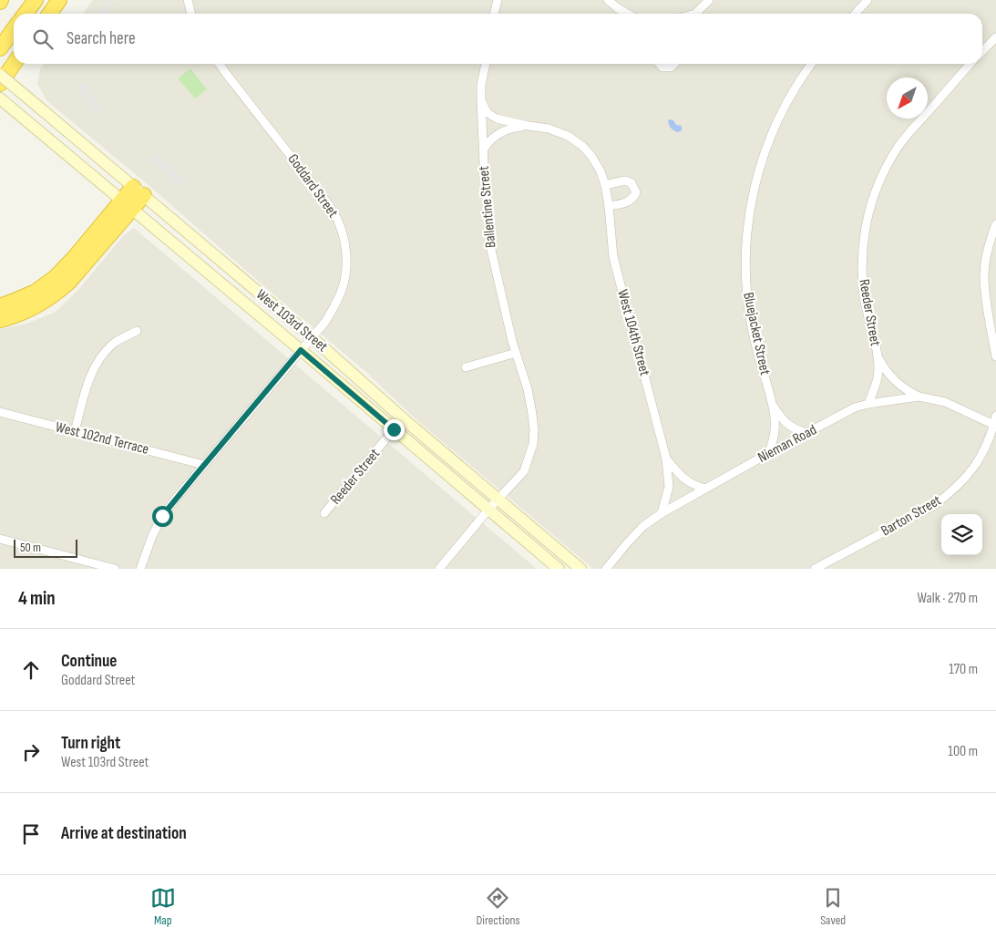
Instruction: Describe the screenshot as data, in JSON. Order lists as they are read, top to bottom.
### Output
{
  "streets": {
    "main road": ["West 103rd Street"],
    "street": [
      "Goddard Street",
      "Ballentine Street",
      "Reeder Street",
      "West 104th Street",
      "Bluejacket Street",
      "West 102nd Terrace",
      "Nieman Road",
      "Barton Street"
    ]
  },
  "crossings": [
    ["Goddard Street", "West 103rd Street"],
    ["Goddard Street", "West 102nd Terrace"],
    ["Ballentine Street", "West 103rd Street"],
    ["Ballentine Street", "West 104th Street"],
    ["Reeder Street", "West 103rd Street"],
    ["Reeder Street", "Nieman Road"],
    ["West 104th Street", "Nieman Road"],
    ["Bluejacket Street", "Nieman Road"],
    ["Nieman Road", "Barton Street"]
  ],
  "scale_bar": "50 m",
  "north": "bottom left",
  "page": {
    "search": "Search here",
    "scale": "50 m",
    "heading": ["4 min", "Walk · 270 m"],
    "list": [
      ["Continue", "Goddard Street", "170 m"],
      ["Turn right", "West 103rd Street", "100 m"],
      "Arrive at destination"
    ],
    "nav": ["Map", "Directions", "Saved"]
  }
}
